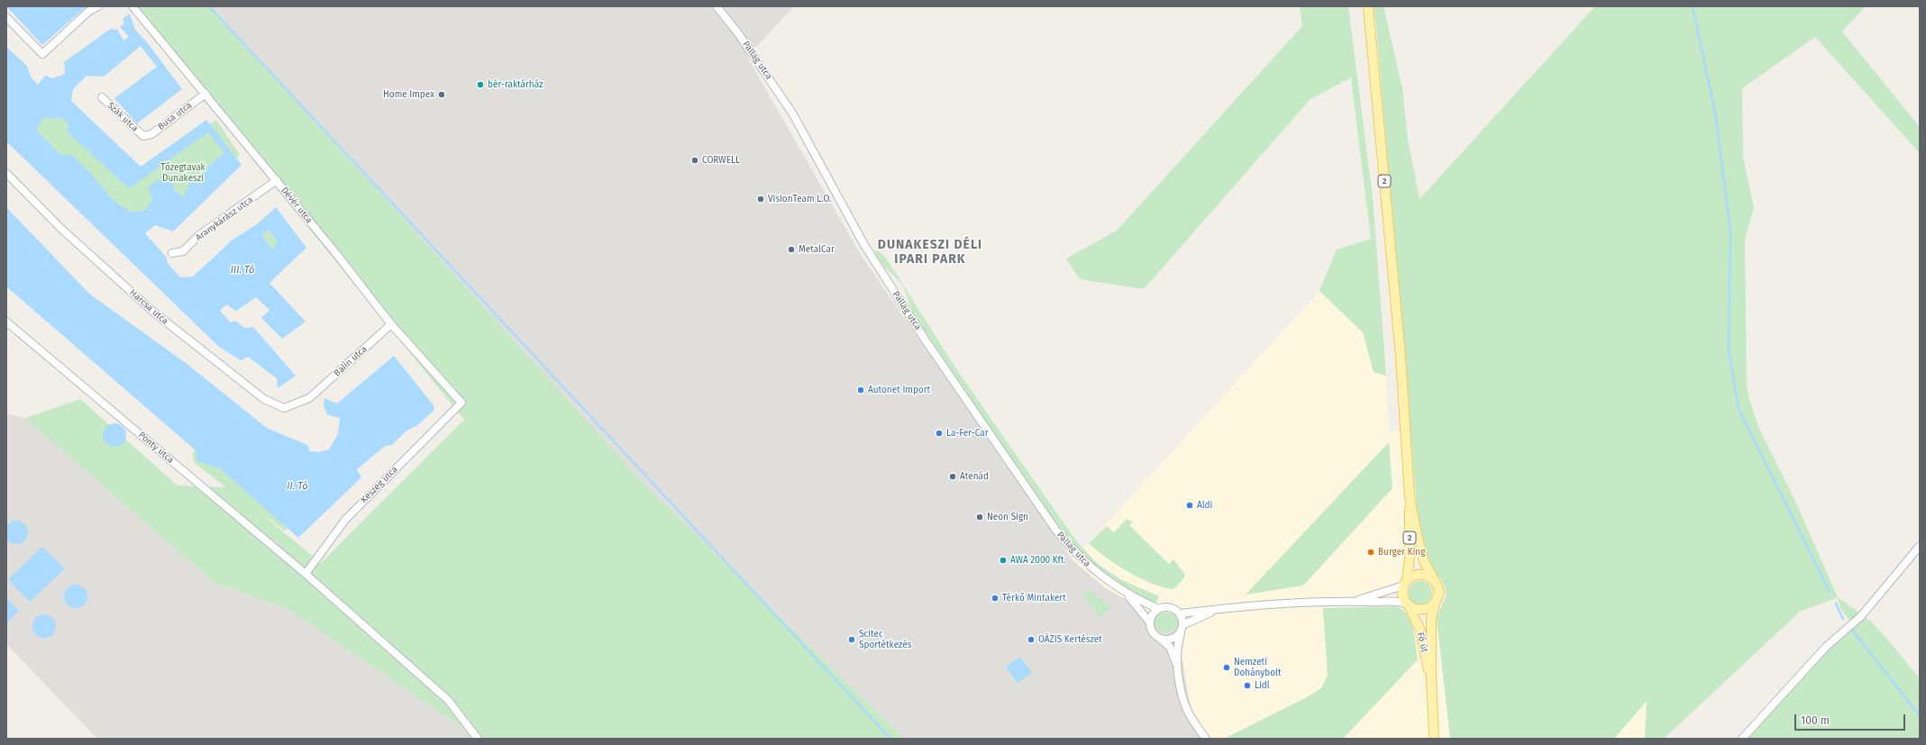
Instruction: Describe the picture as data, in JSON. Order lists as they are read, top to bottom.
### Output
{
  "streets": {
    "main road": ["2", "Fő út"],
    "street": [
      "Pallag utca",
      "Busa utca",
      "Szák utca",
      "Dévér utca",
      "Aranykárász utca",
      "Harcsa utca",
      "Balin utca",
      "Ponty utca",
      "Keszeg utca"
    ]
  },
  "crossings": [
    ["Busa utca", "Szák utca"],
    ["Busa utca", "Dévér utca"],
    ["2", "Fő út"],
    ["Dévér utca", "Aranykárász utca"],
    ["Dévér utca", "Balin utca"],
    ["Dévér utca", "Keszeg utca"],
    ["Harcsa utca", "Balin utca"],
    ["Ponty utca", "Keszeg utca"]
  ],
  "districts": ["DUNAKESZI DÉLI IPARI PARK"],
  "water": ["III. Tó", "II. Tó"],
  "parks": ["Tőzegtavak Dunakeszi"],
  "places": [
    "bér-raktárház",
    "Home Impex",
    "CORWELL",
    "VisionTeam L.O.",
    "MetalCar",
    "Autonet Import",
    "La-Fer-Car",
    "Atenád",
    "Aldi",
    "Neon Sign",
    "Burger King",
    "AWA 2000 Kft.",
    "Térkő Mintakert",
    "Scitec Sportétkezés",
    "OÁZIS Kertészet",
    "Nemzeti Dohánybolt",
    "Lidl"
  ],
  "scale_bar": "100 m"
}
